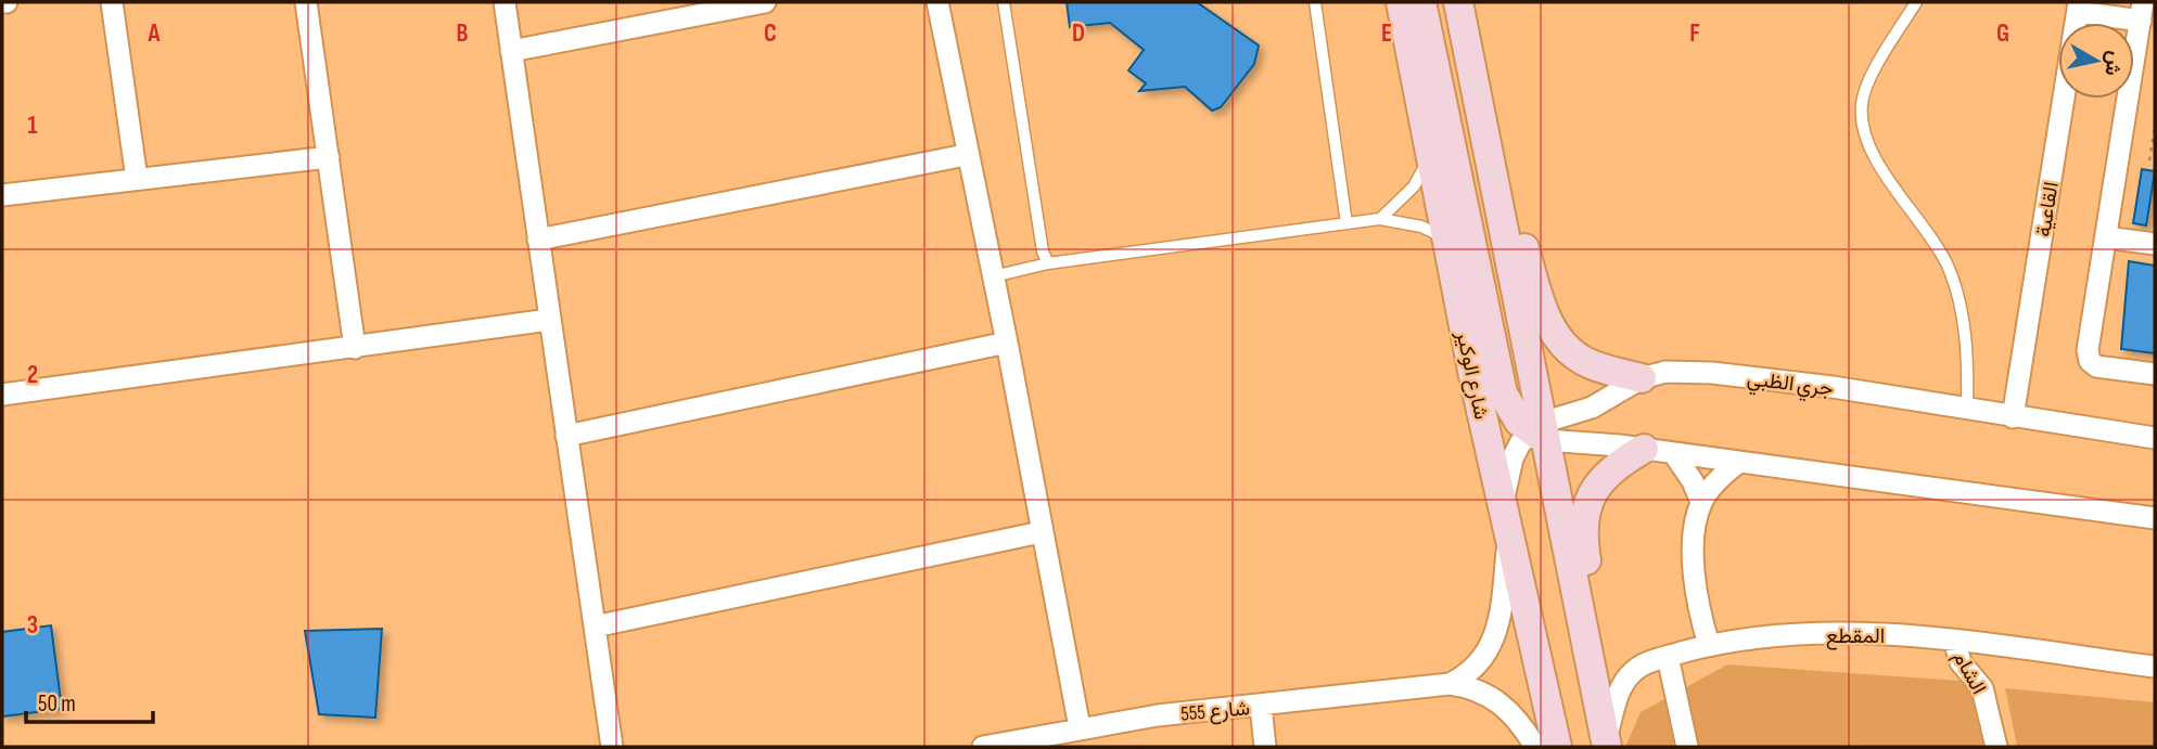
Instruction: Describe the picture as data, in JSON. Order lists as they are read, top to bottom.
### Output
{
  "streets": {
    "main road": ["شارع الوكير"],
    "street": [
      "القاعية",
      "جري الظبي",
      "المقطع",
      "الشام",
      "شارع 555"
    ]
  },
  "crossings": [
    ["القاعية", "جري الظبي"],
    ["المقطع", "الشام"]
  ],
  "scale_bar": "50 m",
  "north": "right",
  "grid": {
    "columns": [
      "A",
      "B",
      "C",
      "D",
      "E",
      "F",
      "G"
    ],
    "rows": ["1", "2", "3"]
  }
}
